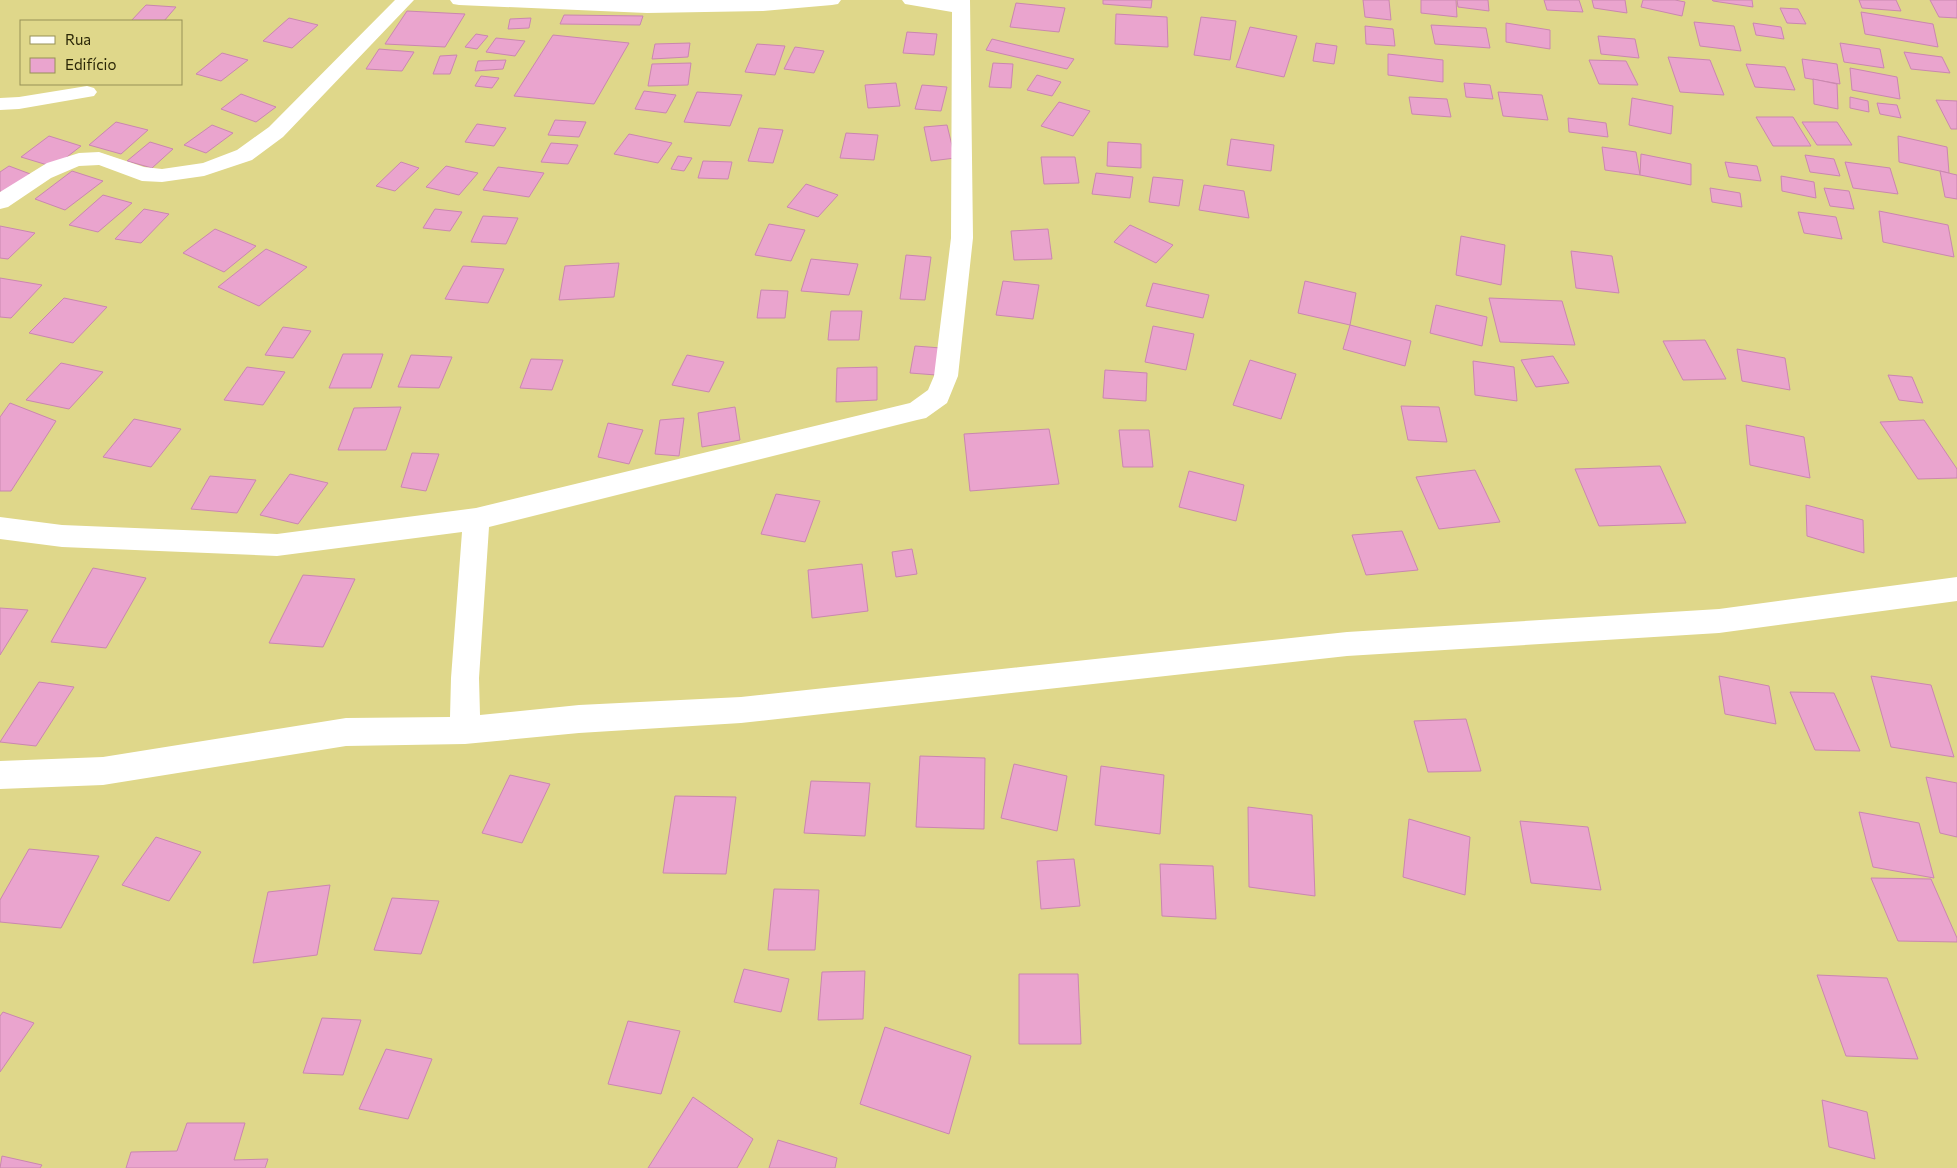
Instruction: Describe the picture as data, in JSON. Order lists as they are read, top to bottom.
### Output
{
  "legend": ["Rua", "Edifício"]
}
